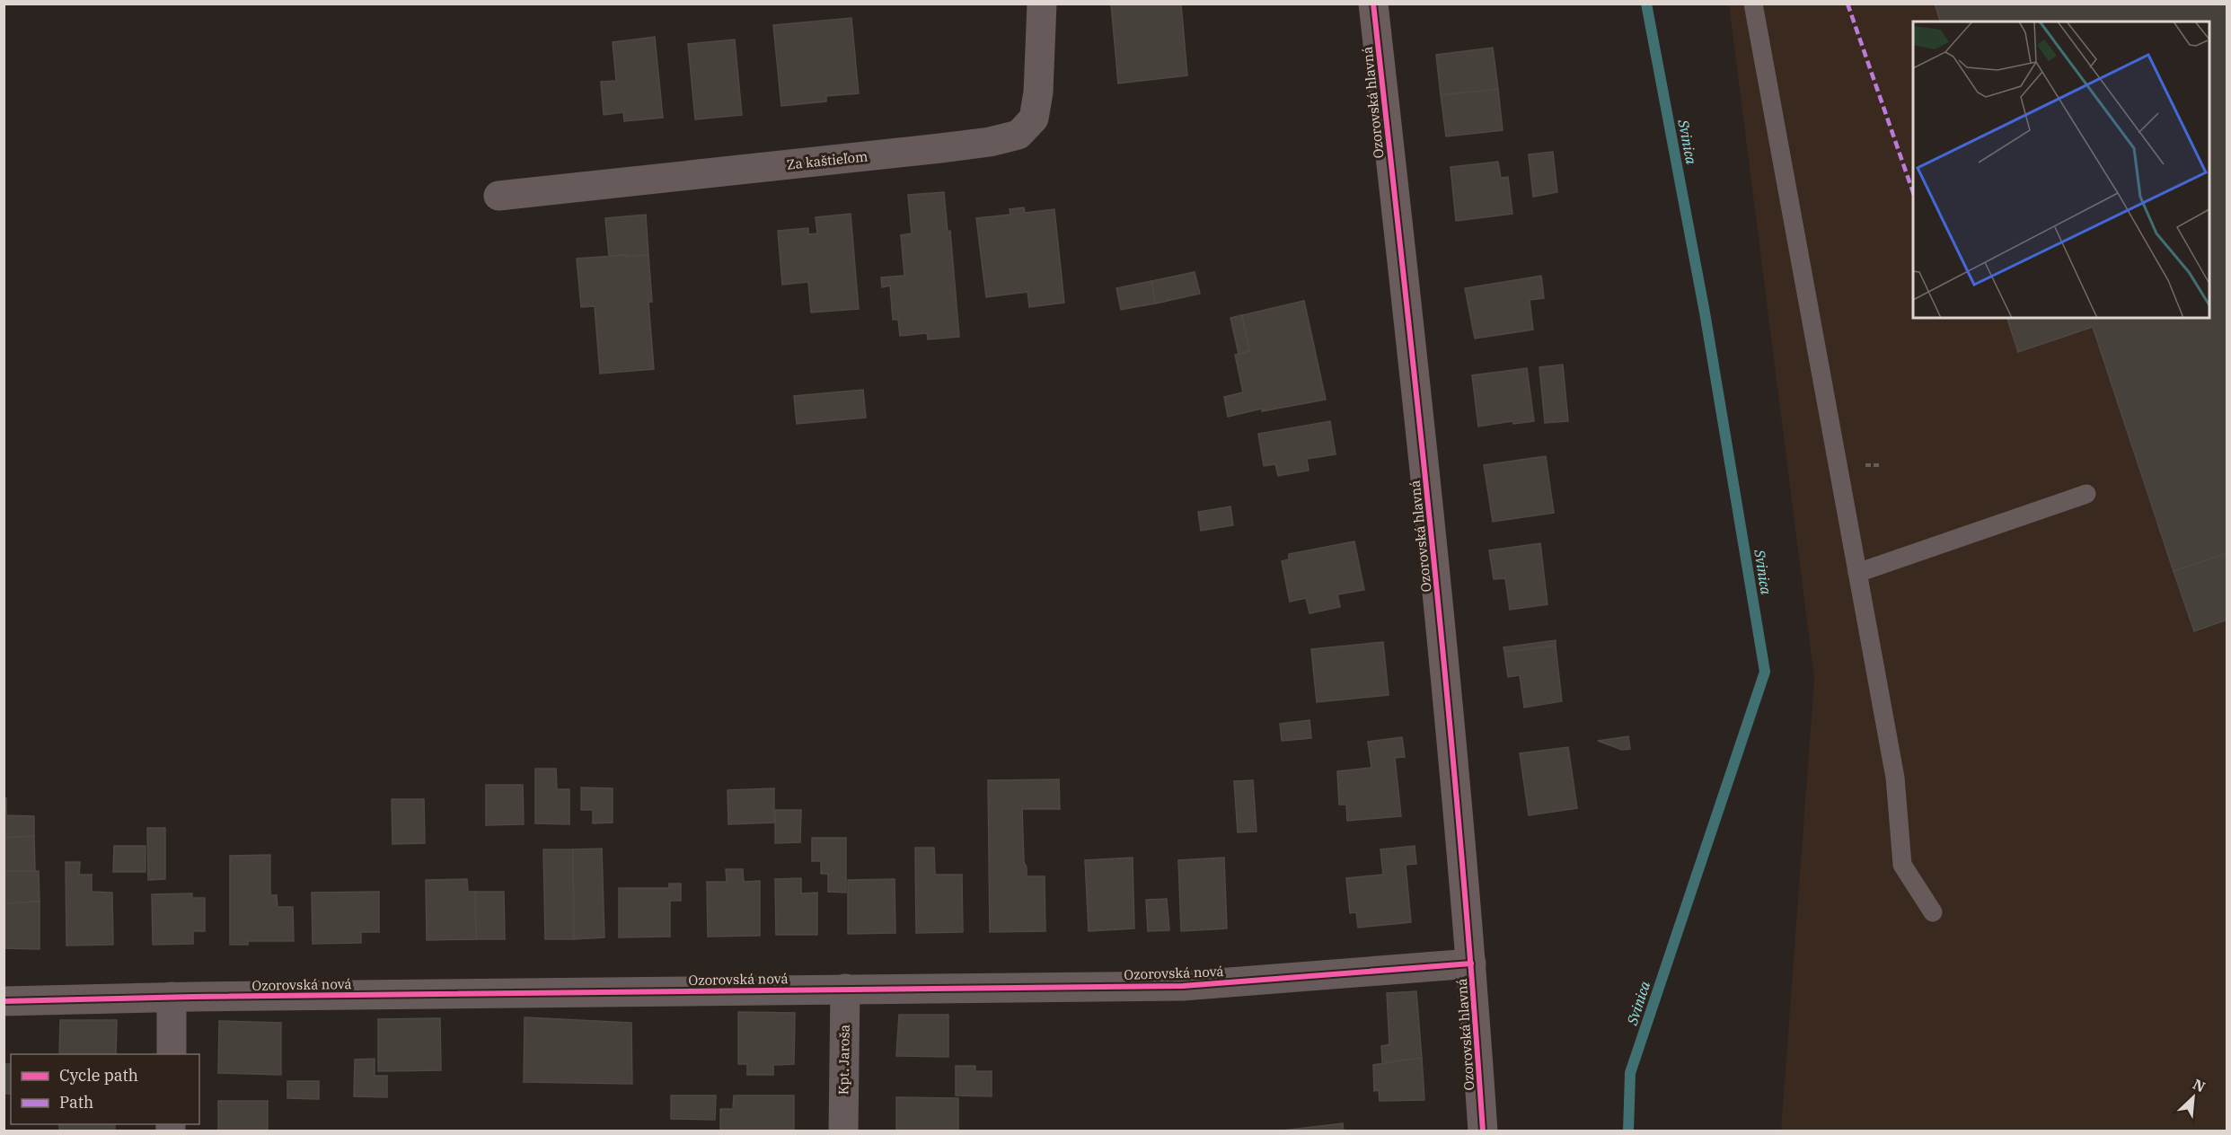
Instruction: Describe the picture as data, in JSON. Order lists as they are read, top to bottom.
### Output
{
  "streets": {
    "street": [
      "Ozorovská hlavná",
      "Za kaštieľom",
      "Ozorovská nová",
      "Kpt. Jaroša"
    ]
  },
  "crossings": [
    ["Ozorovská hlavná", "Ozorovská nová"],
    ["Ozorovská nová", "Kpt. Jaroša"]
  ],
  "water": ["Svinica"],
  "legend": ["Cycle path", "Path"],
  "north": "top right"
}
